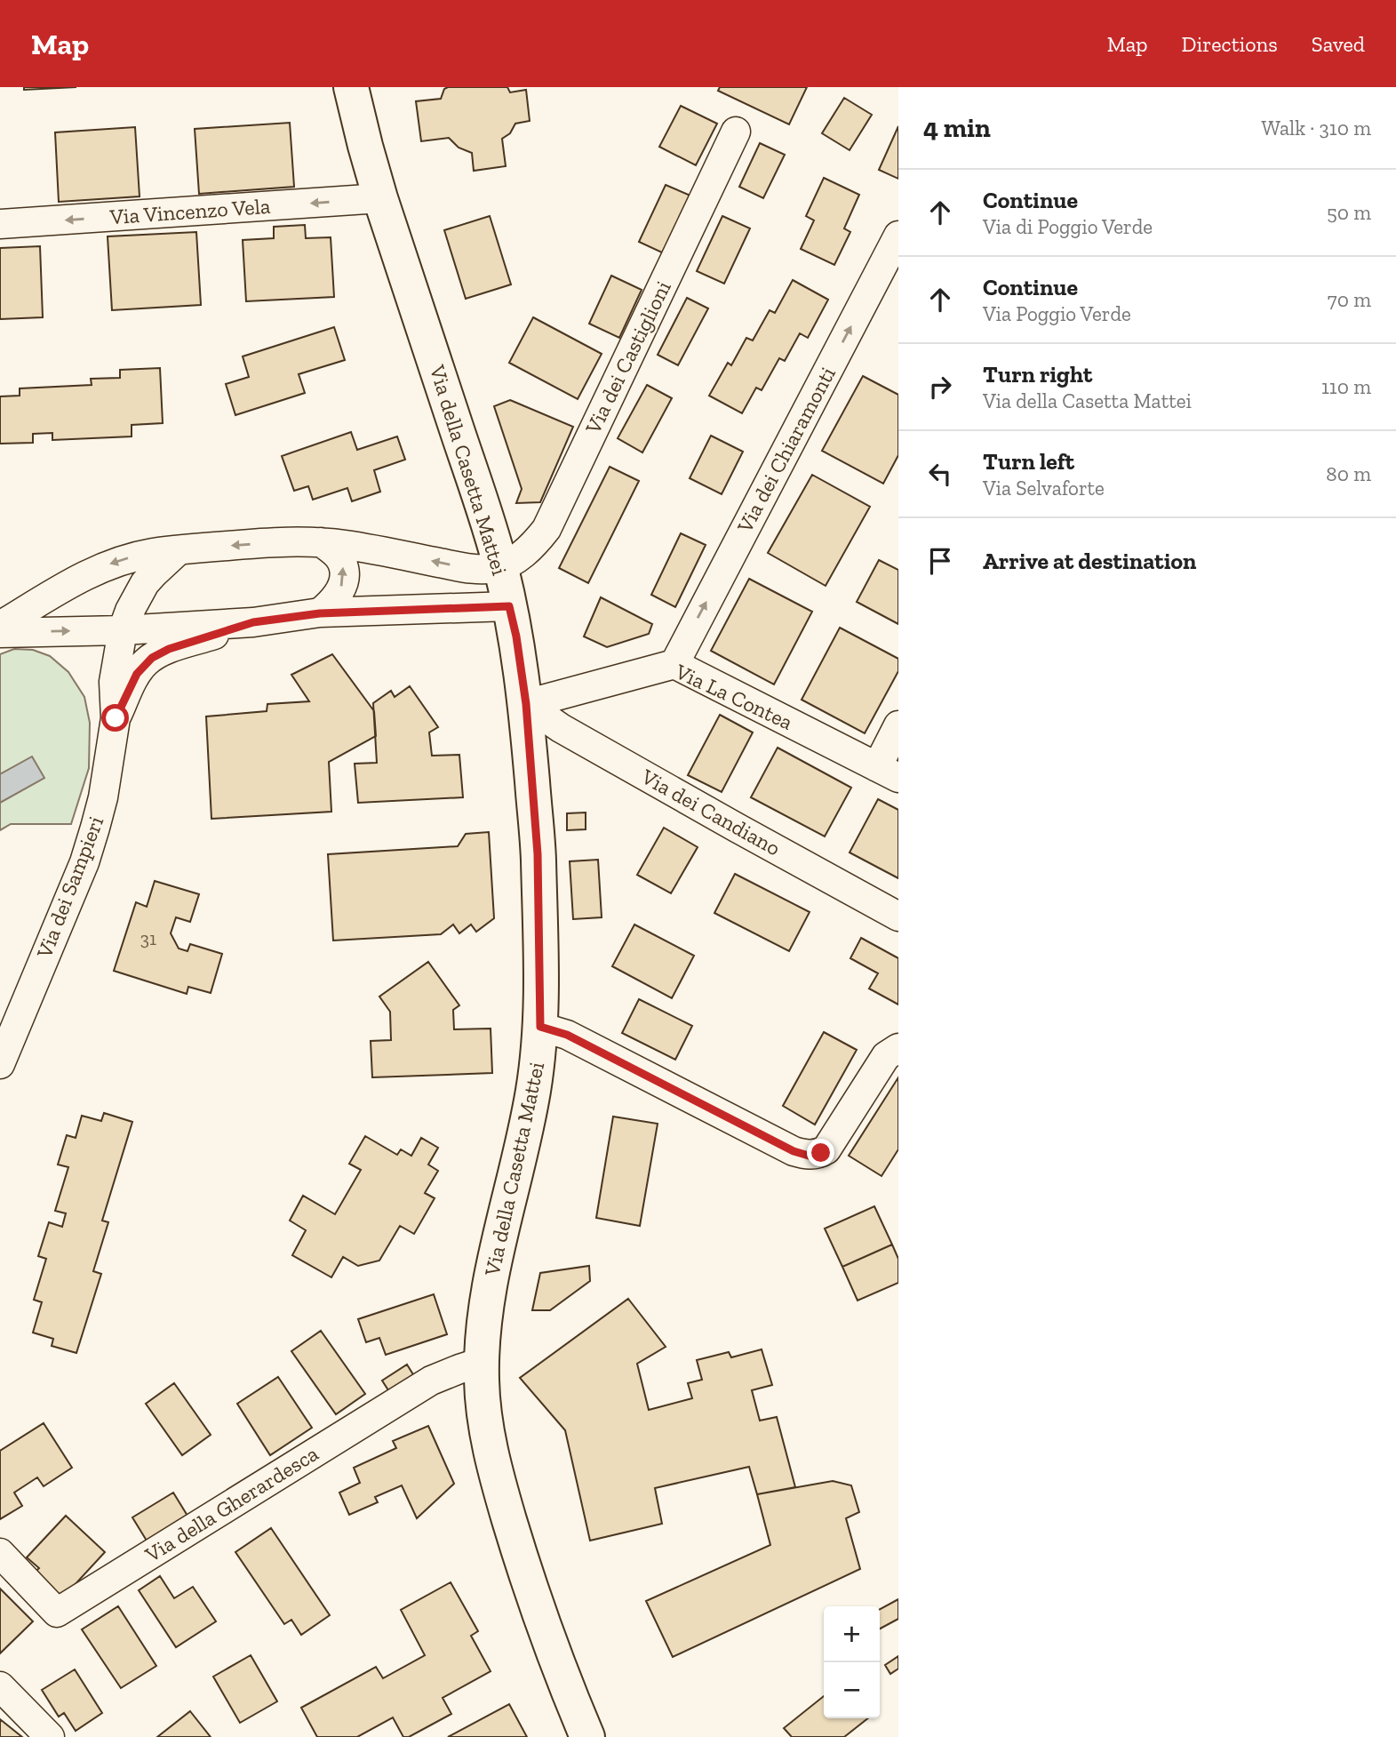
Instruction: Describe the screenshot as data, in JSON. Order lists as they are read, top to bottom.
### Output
{
  "streets": {
    "main road": ["Via della Casetta Mattei"],
    "street": [
      "Via Vincenzo Vela",
      "Via dei Castiglioni",
      "Via dei Chiaramonti",
      "Via La Contea",
      "Via dei Candiano",
      "Via dei Sampieri",
      "Via della Gherardesca"
    ]
  },
  "crossings": [
    ["Via Vincenzo Vela", "Via della Casetta Mattei"],
    ["Via dei Castiglioni", "Via della Casetta Mattei"],
    ["Via dei Chiaramonti", "Via La Contea"],
    ["Via della Casetta Mattei", "Via La Contea"],
    ["Via della Casetta Mattei", "Via dei Candiano"],
    ["Via della Casetta Mattei", "Via della Gherardesca"],
    ["Via La Contea", "Via dei Candiano"]
  ],
  "one_way": ["Via Vincenzo Vela", "Via dei Chiaramonti"],
  "house_numbers": ["31"],
  "page": {
    "header": "Map",
    "nav": ["Map", "Directions", "Saved"],
    "heading": ["4 min", "Walk · 310 m"],
    "list": [
      ["Continue", "Via di Poggio Verde", "50 m"],
      ["Continue", "Via Poggio Verde", "70 m"],
      ["Turn right", "Via della Casetta Mattei", "110 m"],
      ["Turn left", "Via Selvaforte", "80 m"],
      "Arrive at destination"
    ],
    "map_buttons": ["+", "−"]
  }
}
